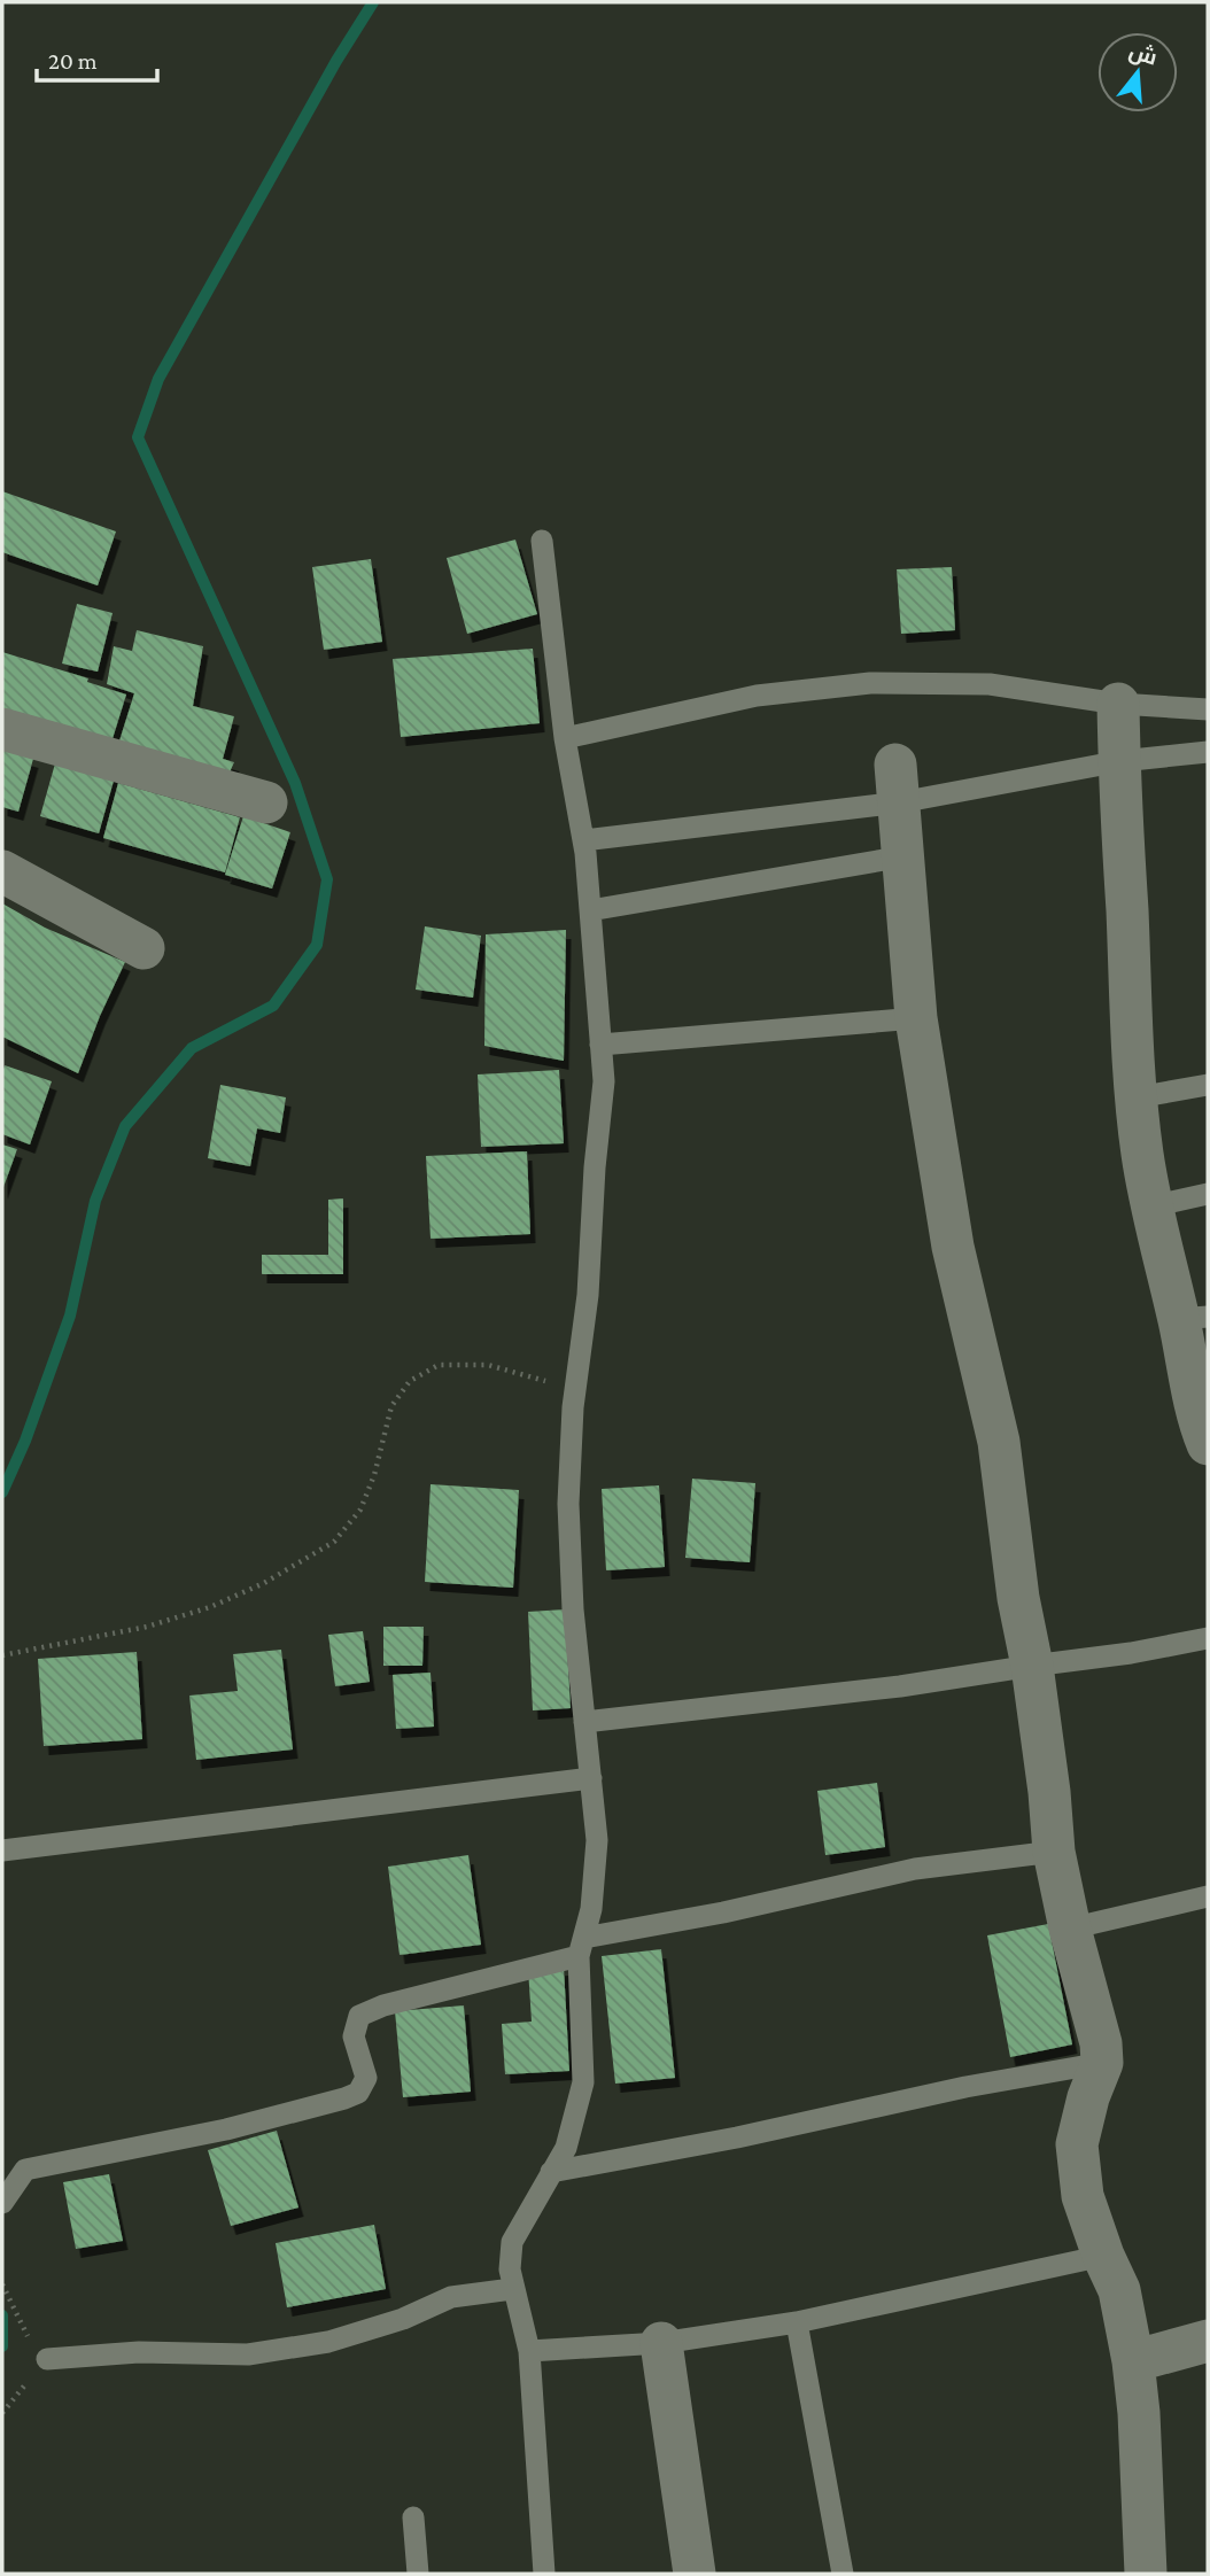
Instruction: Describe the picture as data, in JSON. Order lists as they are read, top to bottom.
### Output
{
  "scale_bar": "20 m",
  "north": "top"
}
